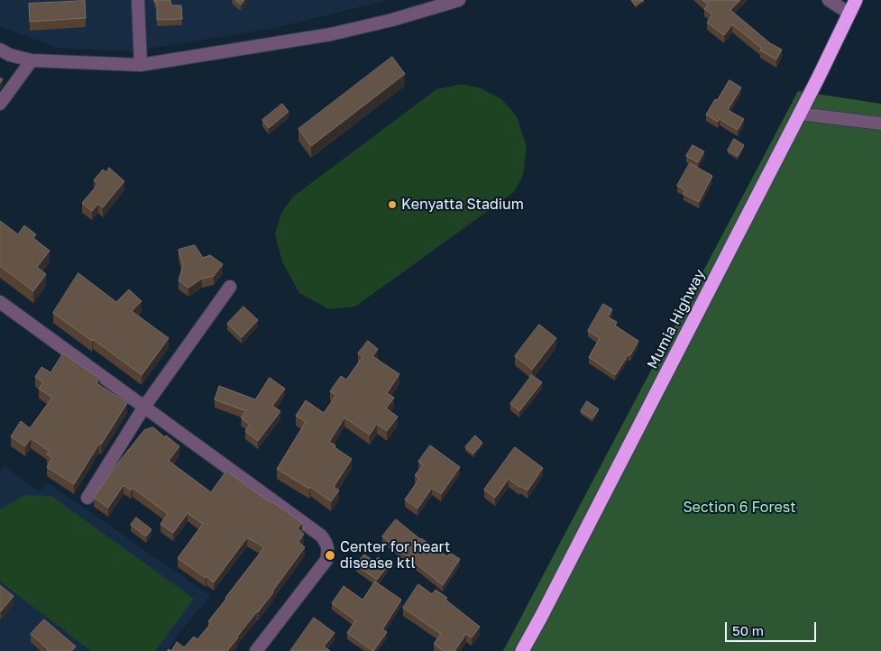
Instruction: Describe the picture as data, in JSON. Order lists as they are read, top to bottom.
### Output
{
  "streets": {
    "highway": ["Mumia Highway"]
  },
  "parks": ["Section 6 Forest"],
  "places": ["Kenyatta Stadium", "Center for heart disease ktl"],
  "scale_bar": "50 m"
}
